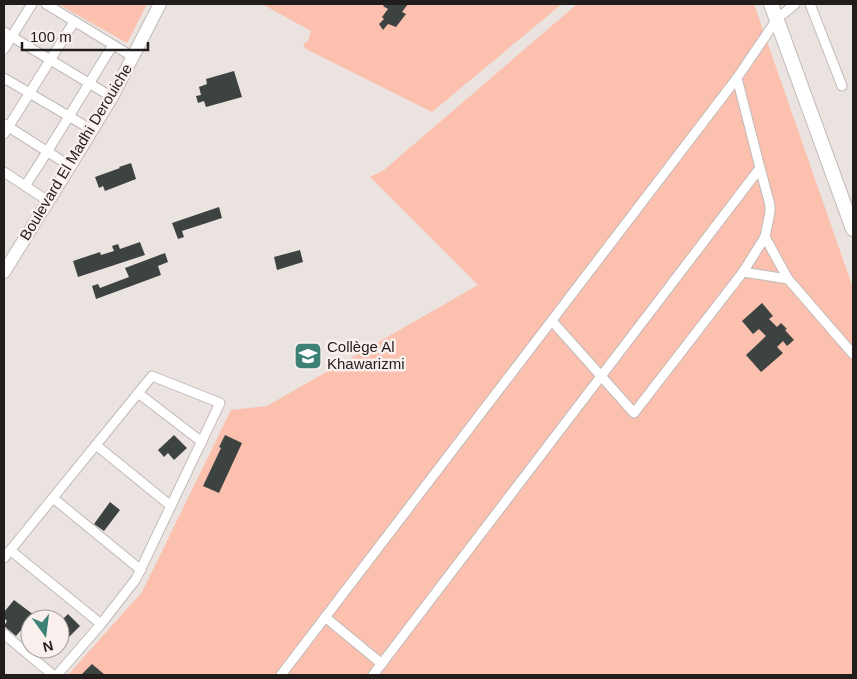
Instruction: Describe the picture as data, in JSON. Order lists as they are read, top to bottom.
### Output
{
  "streets": {
    "street": ["Boulevard El Madhi Derouiche"]
  },
  "places": {
    "school or university": ["Collège Al Khawarizmi"]
  },
  "scale_bar": "100 m",
  "north": "bottom"
}
